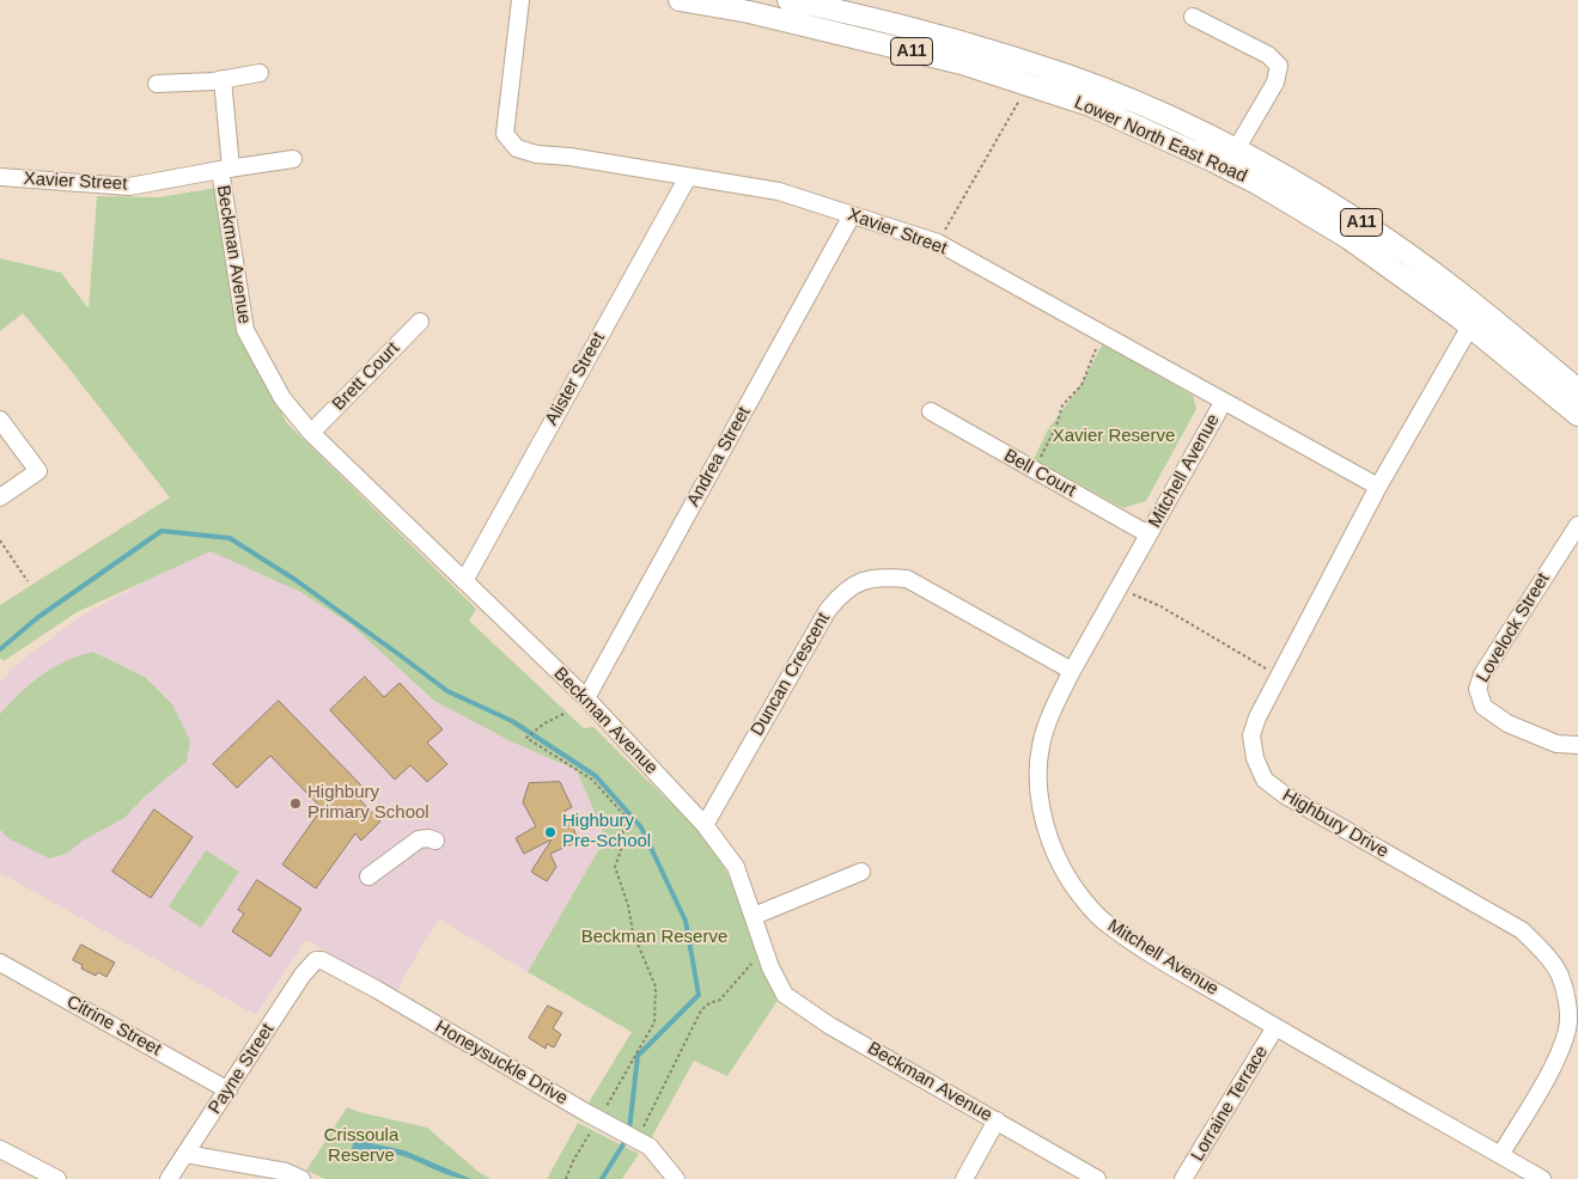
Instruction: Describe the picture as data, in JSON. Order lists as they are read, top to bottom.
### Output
{
  "streets": {
    "main road": ["A11", "Lower North East Road"],
    "street": [
      "Xavier Street",
      "Beckman Avenue",
      "Brett Court",
      "Alister Street",
      "Andrea Street",
      "Mitchell Avenue",
      "Bell Court",
      "Lovelock Street",
      "Duncan Crescent",
      "Highbury Drive",
      "Citrine Street",
      "Honeysuckle Drive",
      "Payne Street",
      "Lorraine Terrace"
    ]
  },
  "crossings": [
    ["Lower North East Road", "Highbury Drive"],
    ["Xavier Street", "Beckman Avenue"],
    ["Xavier Street", "Alister Street"],
    ["Xavier Street", "Andrea Street"],
    ["Xavier Street", "Mitchell Avenue"],
    ["Xavier Street", "Highbury Drive"],
    ["Beckman Avenue", "Brett Court"],
    ["Beckman Avenue", "Alister Street"],
    ["Beckman Avenue", "Andrea Street"],
    ["Beckman Avenue", "Duncan Crescent"],
    ["Mitchell Avenue", "Bell Court"],
    ["Mitchell Avenue", "Duncan Crescent"],
    ["Mitchell Avenue", "Highbury Drive"],
    ["Mitchell Avenue", "Lorraine Terrace"],
    ["Citrine Street", "Payne Street"],
    ["Honeysuckle Drive", "Payne Street"]
  ],
  "parks": ["Xavier Reserve", "Beckman Reserve", "Crissoula Reserve"],
  "places": ["Highbury Primary School", "Highbury Pre-School"]
}
